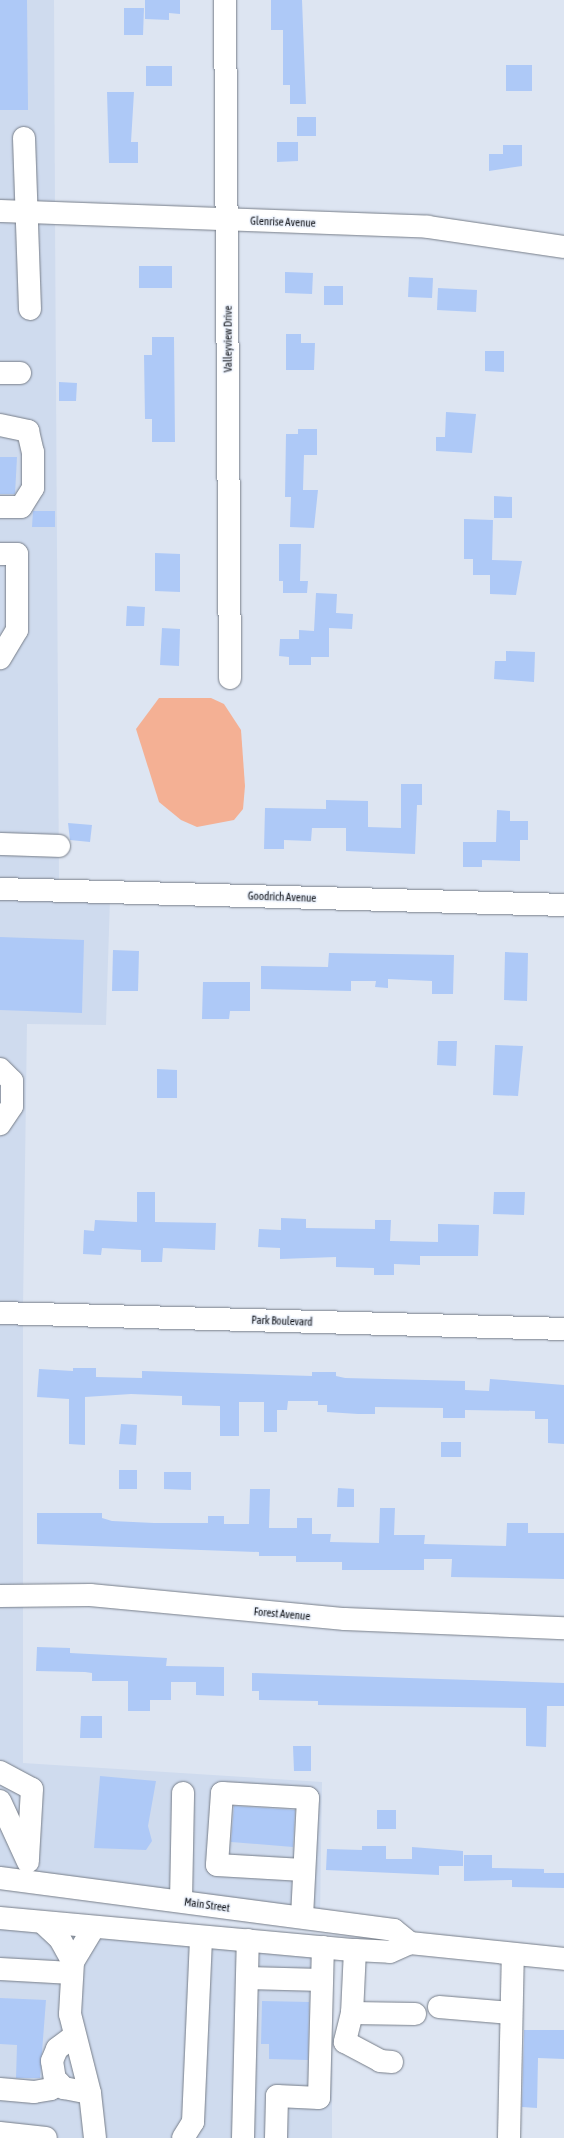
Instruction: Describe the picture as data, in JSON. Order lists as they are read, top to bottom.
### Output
{
  "streets": {
    "street": [
      "Glenrise Avenue",
      "Valleyview Drive",
      "Goodrich Avenue",
      "Park Boulevard",
      "Forest Avenue",
      "Main Street"
    ]
  },
  "crossings": [
    ["Glenrise Avenue", "Valleyview Drive"]
  ]
}
